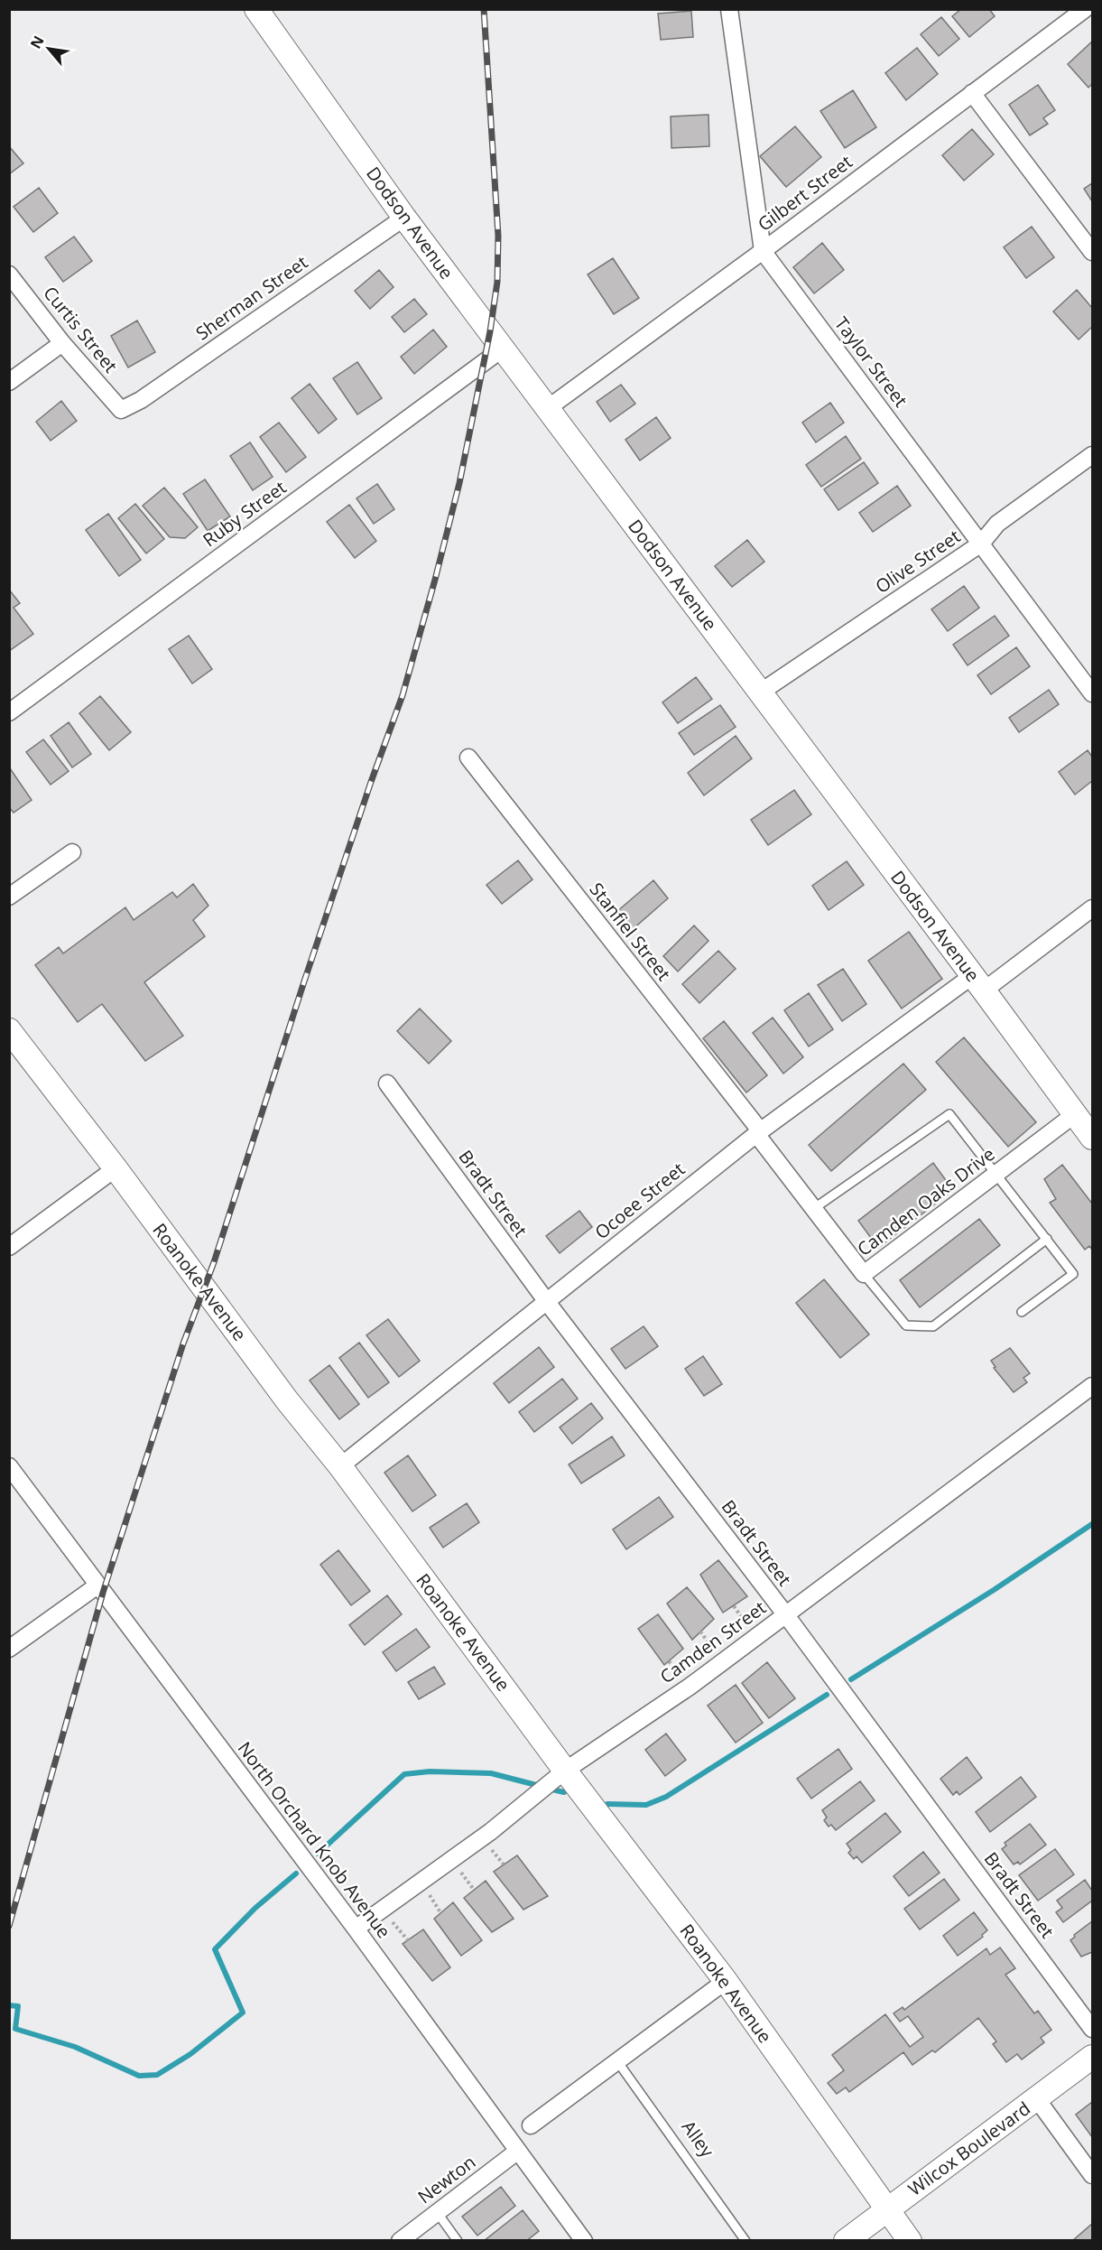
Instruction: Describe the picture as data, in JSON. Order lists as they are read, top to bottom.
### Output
{
  "streets": {
    "main road": ["Dodson Avenue", "Roanoke Avenue", "Wilcox Boulevard"],
    "street": [
      "Gilbert Street",
      "Sherman Street",
      "Curtis Street",
      "Taylor Street",
      "Ruby Street",
      "Olive Street",
      "Stanfiel Street",
      "Bradt Street",
      "Ocoee Street",
      "Camden Oaks Drive",
      "Camden Street",
      "North Orchard Knob Avenue",
      "Newton"
    ],
    "lane": ["Alley"]
  },
  "crossings": [
    ["Gilbert Street", "Dodson Avenue"],
    ["Gilbert Street", "Taylor Street"],
    ["Dodson Avenue", "Sherman Street"],
    ["Dodson Avenue", "Ruby Street"],
    ["Dodson Avenue", "Olive Street"],
    ["Dodson Avenue", "Ocoee Street"],
    ["Dodson Avenue", "Camden Oaks Drive"],
    ["Sherman Street", "Curtis Street"],
    ["Taylor Street", "Olive Street"],
    ["Stanfiel Street", "Ocoee Street"],
    ["Stanfiel Street", "Camden Oaks Drive"],
    ["Bradt Street", "Ocoee Street"],
    ["Bradt Street", "Camden Street"],
    ["Ocoee Street", "Camden Oaks Drive"],
    ["Ocoee Street", "Roanoke Avenue"],
    ["Roanoke Avenue", "Camden Street"],
    ["Roanoke Avenue", "Wilcox Boulevard"],
    ["Camden Street", "North Orchard Knob Avenue"],
    ["North Orchard Knob Avenue", "Newton"]
  ],
  "north": "top left"
}
